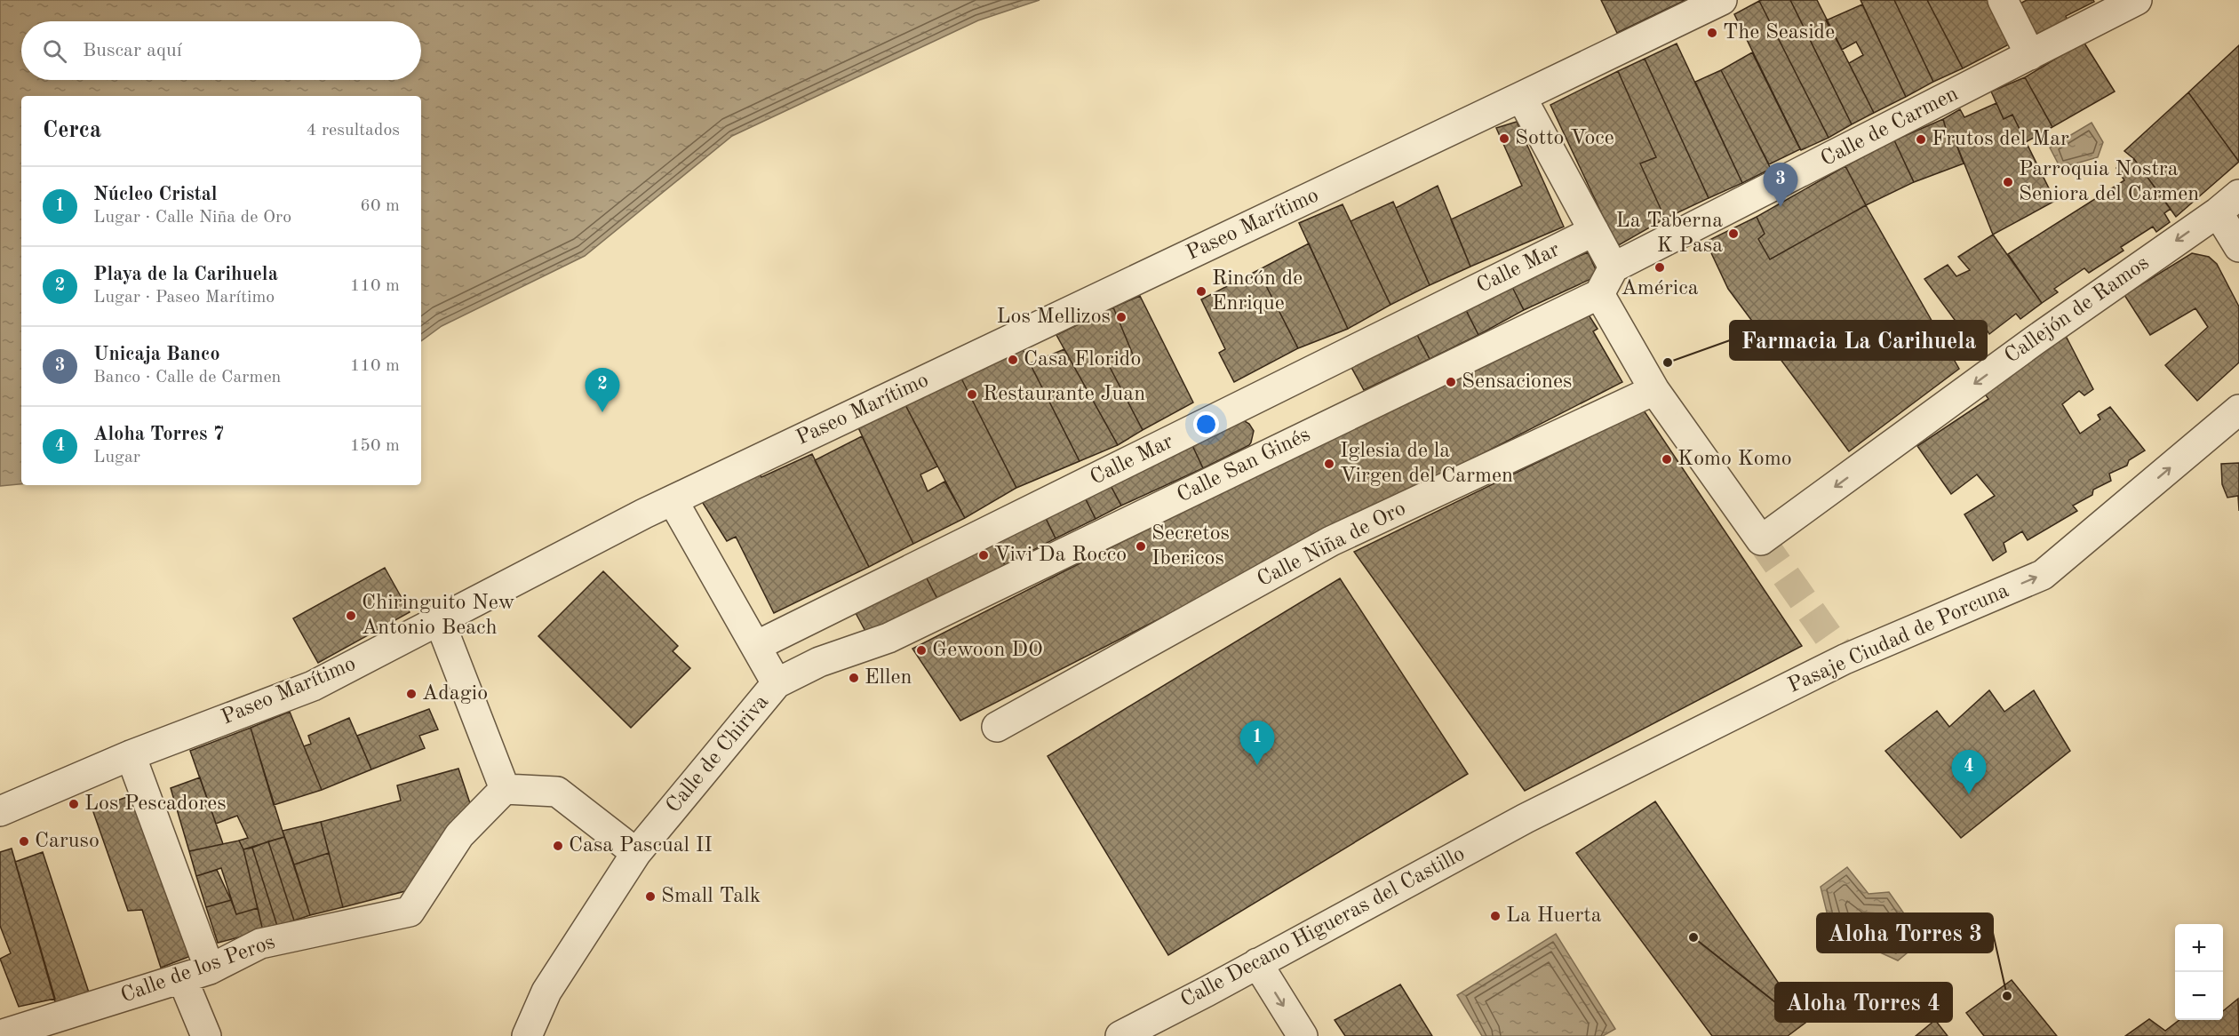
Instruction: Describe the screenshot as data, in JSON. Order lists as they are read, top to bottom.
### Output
{
  "streets": {
    "street": [
      "Calle de Carmen",
      "Paseo Marítimo",
      "Calle Mar",
      "Callejón de Ramos",
      "Calle San Ginés",
      "Calle Niña de Oro",
      "Pasaje Ciudad de Porcuna",
      "Calle de Chiriva",
      "Calle Decano Higueras del Castillo",
      "Calle de los Peros"
    ]
  },
  "crossings": [
    ["Callejón de Ramos", "Calle Niña de Oro"],
    ["Calle San Ginés", "Calle de Chiriva"],
    ["Pasaje Ciudad de Porcuna", "Calle Decano Higueras del Castillo"]
  ],
  "one_way": ["Pasaje Ciudad de Porcuna"],
  "places": [
    "The Seaside",
    "Sotto Voce",
    "Frutos del Mar",
    "Parroquia Nostra Seniora del Carmen",
    "La Taberna K Pasa",
    "América",
    "Rincón de Enrique",
    "Los Mellizos",
    "Casa Florido",
    "Farmacia La Carihuela",
    "Sensaciones",
    "Restaurante Juan",
    "Komo Komo",
    "Iglesia de la Virgen del Carmen",
    "Secretos Ibericos",
    "Vivi Da Rocco",
    "Chiringuito New Antonio Beach",
    "Gewoon DO",
    "Ellen",
    "Adagio",
    "Los Pescadores",
    "Caruso",
    "Casa Pascual II",
    "Small Talk",
    "La Huerta",
    "Aloha Torres 4",
    "Aloha Torres 3"
  ],
  "page": {
    "search": "Buscar aquí",
    "heading": ["Cerca", "4 resultados"],
    "pins": [
      "3",
      "2",
      "1",
      "4"
    ],
    "list": [
      {
        "mark": "1",
        "name": "Núcleo Cristal",
        "note": "Lugar · Calle Niña de Oro",
        "value": "60 m"
      },
      {
        "mark": "2",
        "name": "Playa de la Carihuela",
        "note": "Lugar · Paseo Marítimo",
        "value": "110 m"
      },
      {
        "mark": "3",
        "name": "Unicaja Banco",
        "note": "Banco · Calle de Carmen",
        "value": "110 m"
      },
      {
        "mark": "4",
        "name": "Aloha Torres 7",
        "note": "Lugar",
        "value": "150 m"
      }
    ],
    "map_buttons": ["+", "−"]
  }
}
